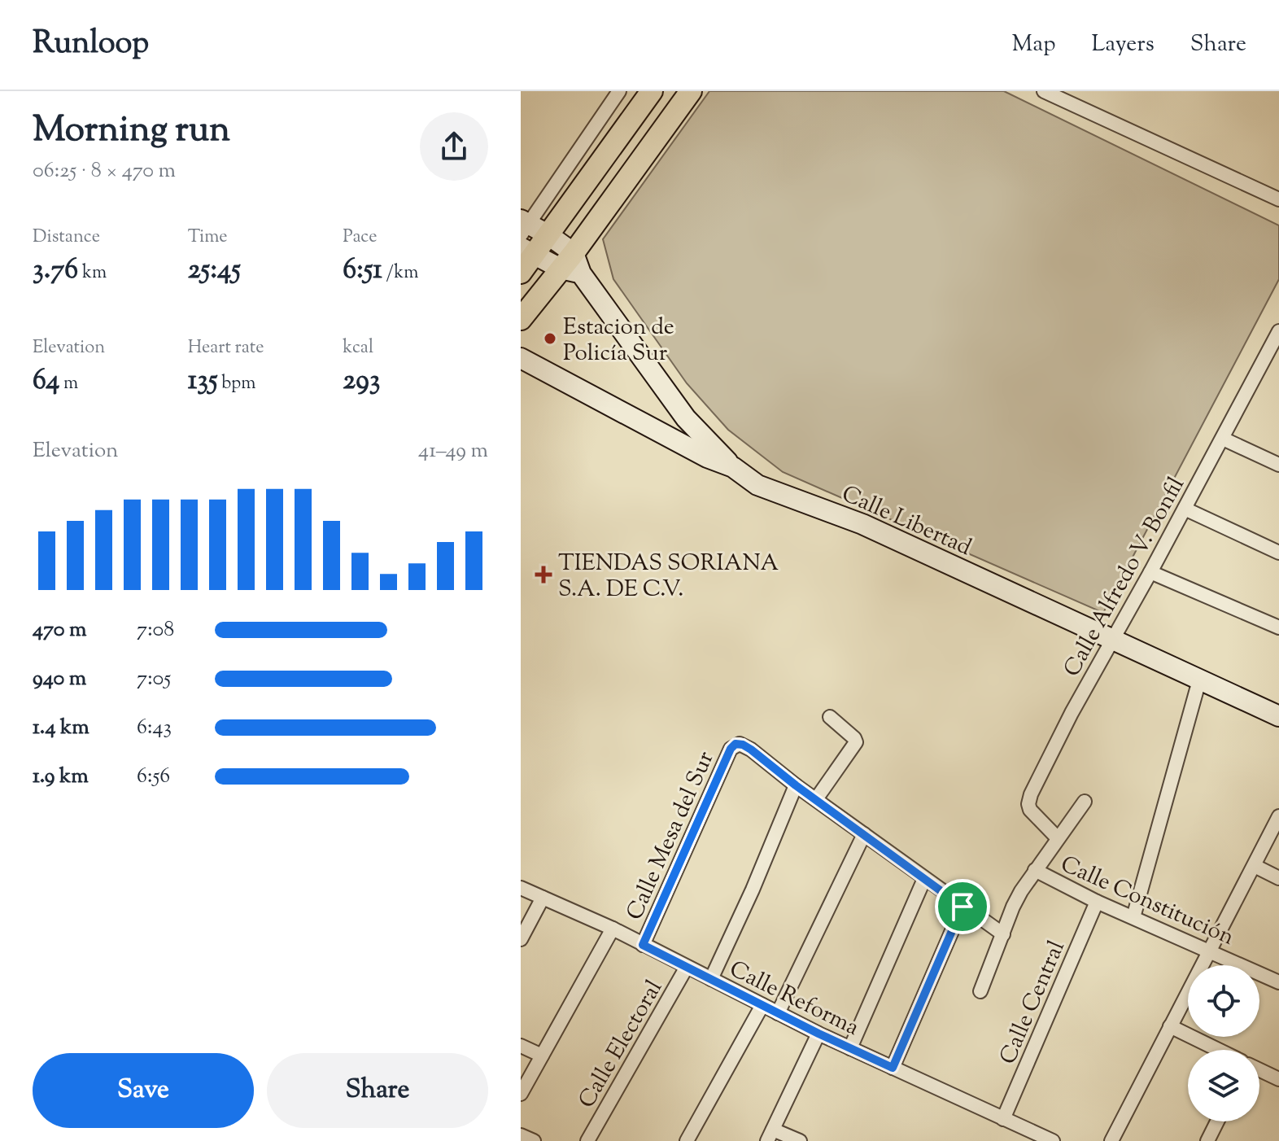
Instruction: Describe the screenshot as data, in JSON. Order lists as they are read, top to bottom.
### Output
{
  "streets": {
    "street": [
      "Calle Libertad",
      "Calle Alfredo V. Bonfil",
      "Calle Mesa del Sur",
      "Calle Constitución",
      "Calle Reforma",
      "Calle Central",
      "Calle Electoral"
    ]
  },
  "crossings": [
    ["Calle Libertad", "Calle Alfredo V. Bonfil"],
    ["Calle Mesa del Sur", "Calle Reforma"],
    ["Calle Constitución", "Calle Central"],
    ["Calle Reforma", "Calle Central"],
    ["Calle Reforma", "Calle Electoral"]
  ],
  "places": {
    "other": ["Estacion de Policía Sur"],
    "health": ["TIENDAS SORIANA S.A. DE C.V."]
  },
  "page": {
    "header": "Runloop",
    "nav": ["Map", "Layers", "Share"],
    "heading": ["Morning run", "06:25 · 8 × 470 m"],
    "stats": [
      ["Distance", "3.76 km"],
      ["Time", "25:45"],
      ["Pace", "6:51 /km"],
      ["Elevation", "64 m"],
      ["Heart rate", "135 bpm"],
      ["kcal", "293"]
    ],
    "chart": ["Elevation", "41–49 m"],
    "list": [
      {
        "name": "470 m",
        "note": "7:08"
      },
      {
        "name": "940 m",
        "note": "7:05"
      },
      {
        "name": "1.4 km",
        "note": "6:43"
      },
      {
        "name": "1.9 km",
        "note": "6:56"
      }
    ],
    "buttons": ["Save", "Share"]
  }
}
